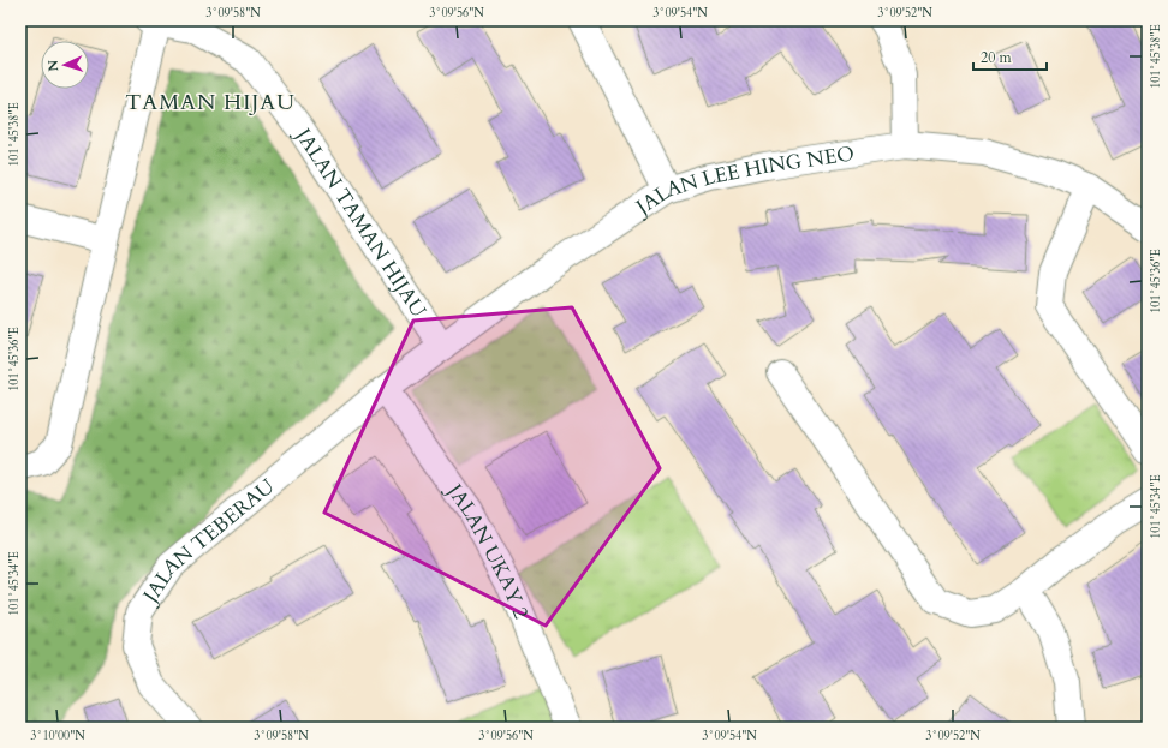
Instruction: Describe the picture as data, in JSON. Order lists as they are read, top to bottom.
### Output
{
  "streets": {
    "street": [
      "JALAN LEE HING NEO",
      "JALAN TAMAN HIJAU",
      "JALAN TEBERAU",
      "JALAN UKAY 2"
    ]
  },
  "crossings": [
    ["JALAN LEE HING NEO", "JALAN TAMAN HIJAU"],
    ["JALAN LEE HING NEO", "JALAN TEBERAU"],
    ["JALAN LEE HING NEO", "JALAN UKAY 2"],
    ["JALAN TEBERAU", "JALAN UKAY 2"]
  ],
  "districts": ["TAMAN HIJAU"],
  "scale_bar": "20 m",
  "north": "left",
  "coordinates": [
    "3°09'58\"N",
    "3°09'56\"N",
    "3°09'54\"N",
    "3°09'52\"N",
    "101°45'38\"E",
    "101°45'36\"E",
    "101°45'34\"E",
    "3°10'00\"N"
  ]
}
